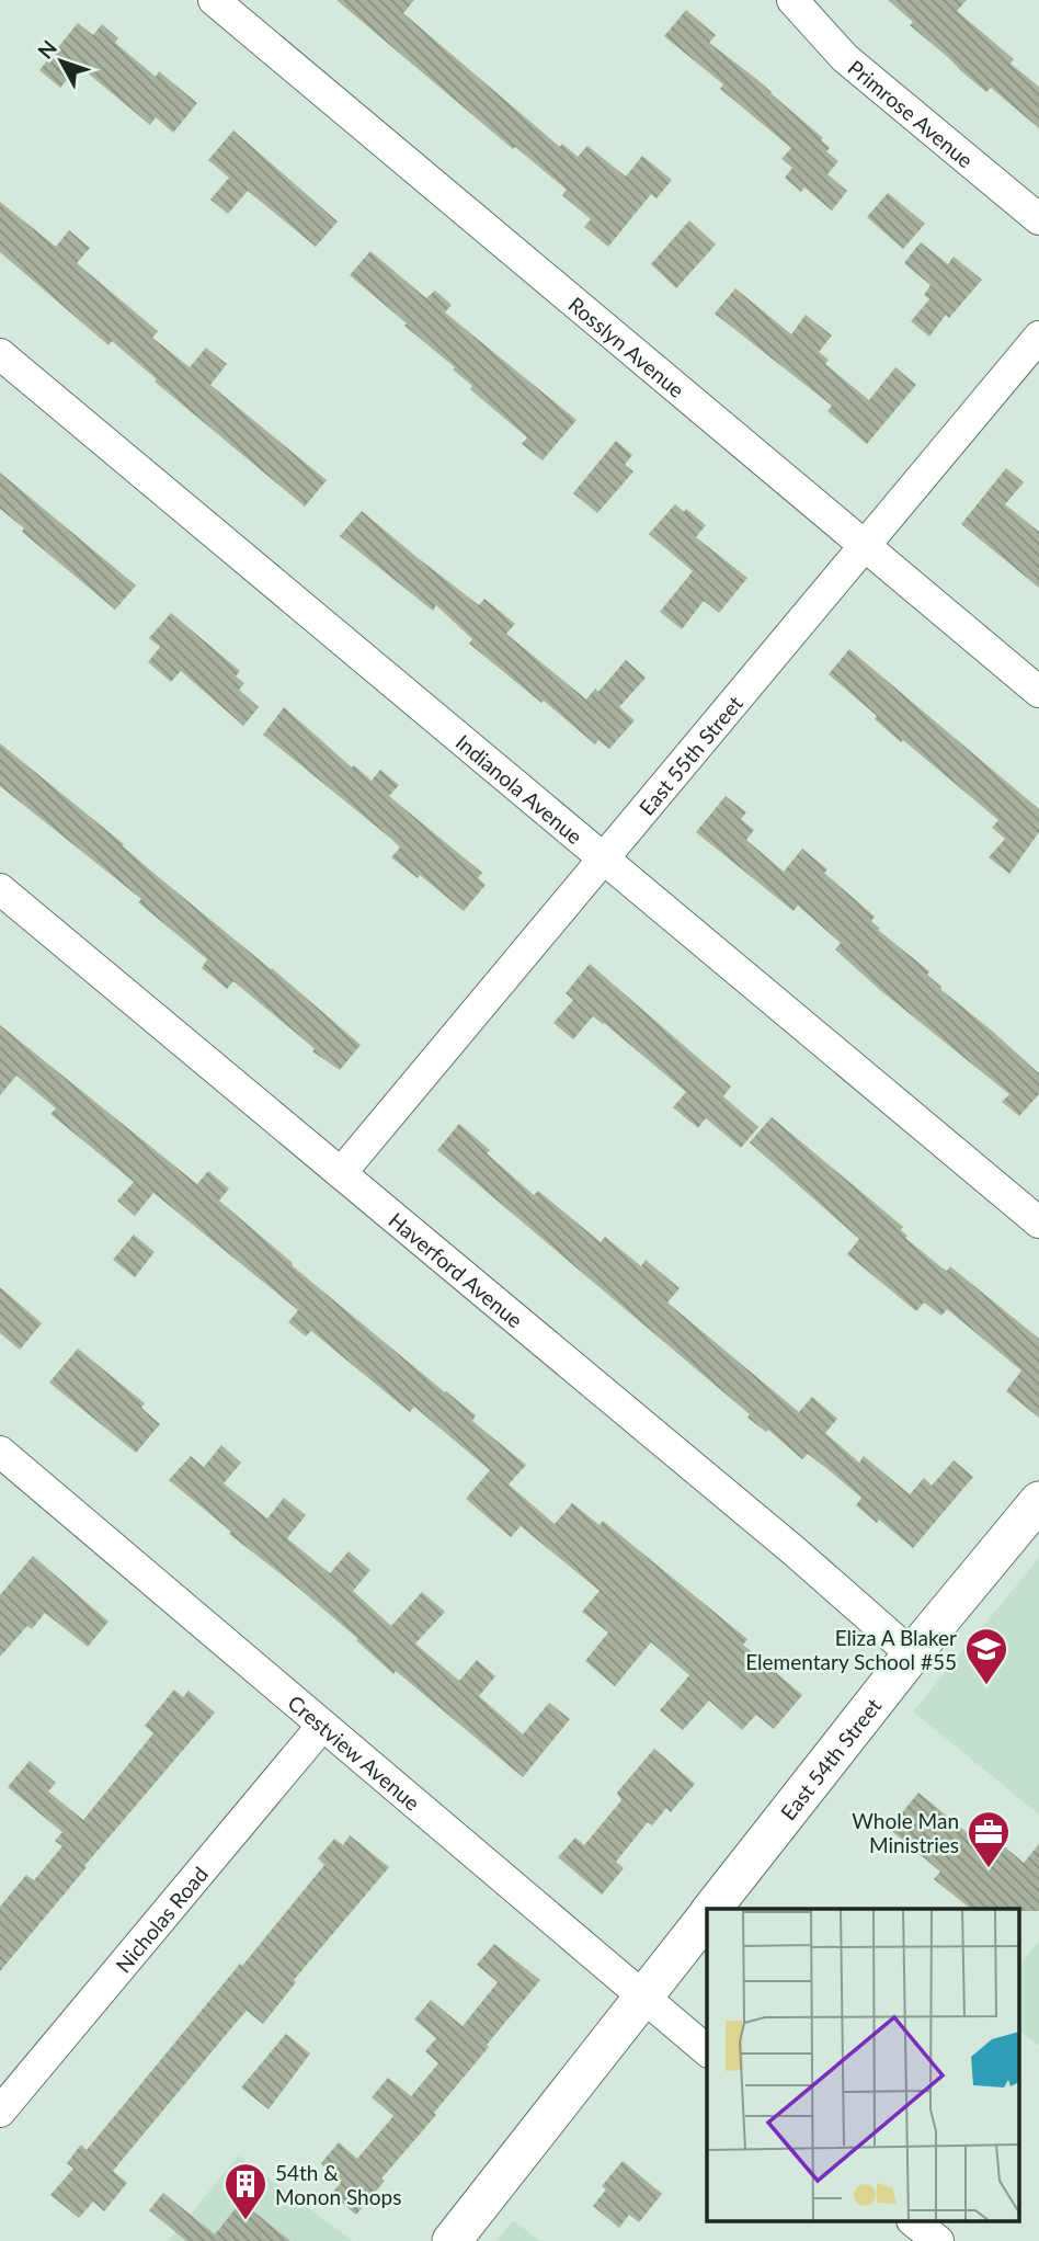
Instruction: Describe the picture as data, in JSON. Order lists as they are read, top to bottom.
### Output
{
  "streets": {
    "street": [
      "Primrose Avenue",
      "Rosslyn Avenue",
      "East 55th Street",
      "Indianola Avenue",
      "Haverford Avenue",
      "Crestview Avenue",
      "East 54th Street",
      "Nicholas Road"
    ]
  },
  "crossings": [
    ["Rosslyn Avenue", "East 55th Street"],
    ["East 55th Street", "Indianola Avenue"],
    ["East 55th Street", "Haverford Avenue"],
    ["Haverford Avenue", "East 54th Street"],
    ["Crestview Avenue", "East 54th Street"],
    ["Crestview Avenue", "Nicholas Road"]
  ],
  "places": {
    "school or university": ["Eliza A Blaker Elementary School #55"],
    "office": ["Whole Man Ministries"],
    "building": ["54th & Monon Shops"]
  },
  "north": "top left"
}
